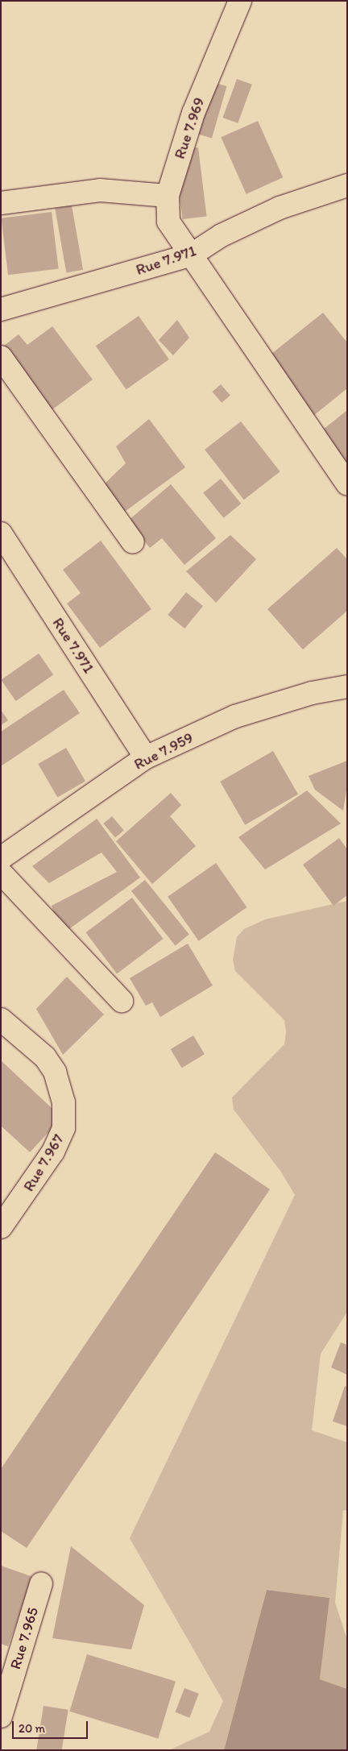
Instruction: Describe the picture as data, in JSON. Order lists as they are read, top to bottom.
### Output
{
  "streets": {
    "street": [
      "Rue 7.969",
      "Rue 7.971",
      "Rue 7.959",
      "Rue 7.967",
      "Rue 7.965"
    ]
  },
  "crossings": [
    ["Rue 7.969", "Rue 7.971"],
    ["Rue 7.971", "Rue 7.959"]
  ],
  "scale_bar": "20 m"
}
